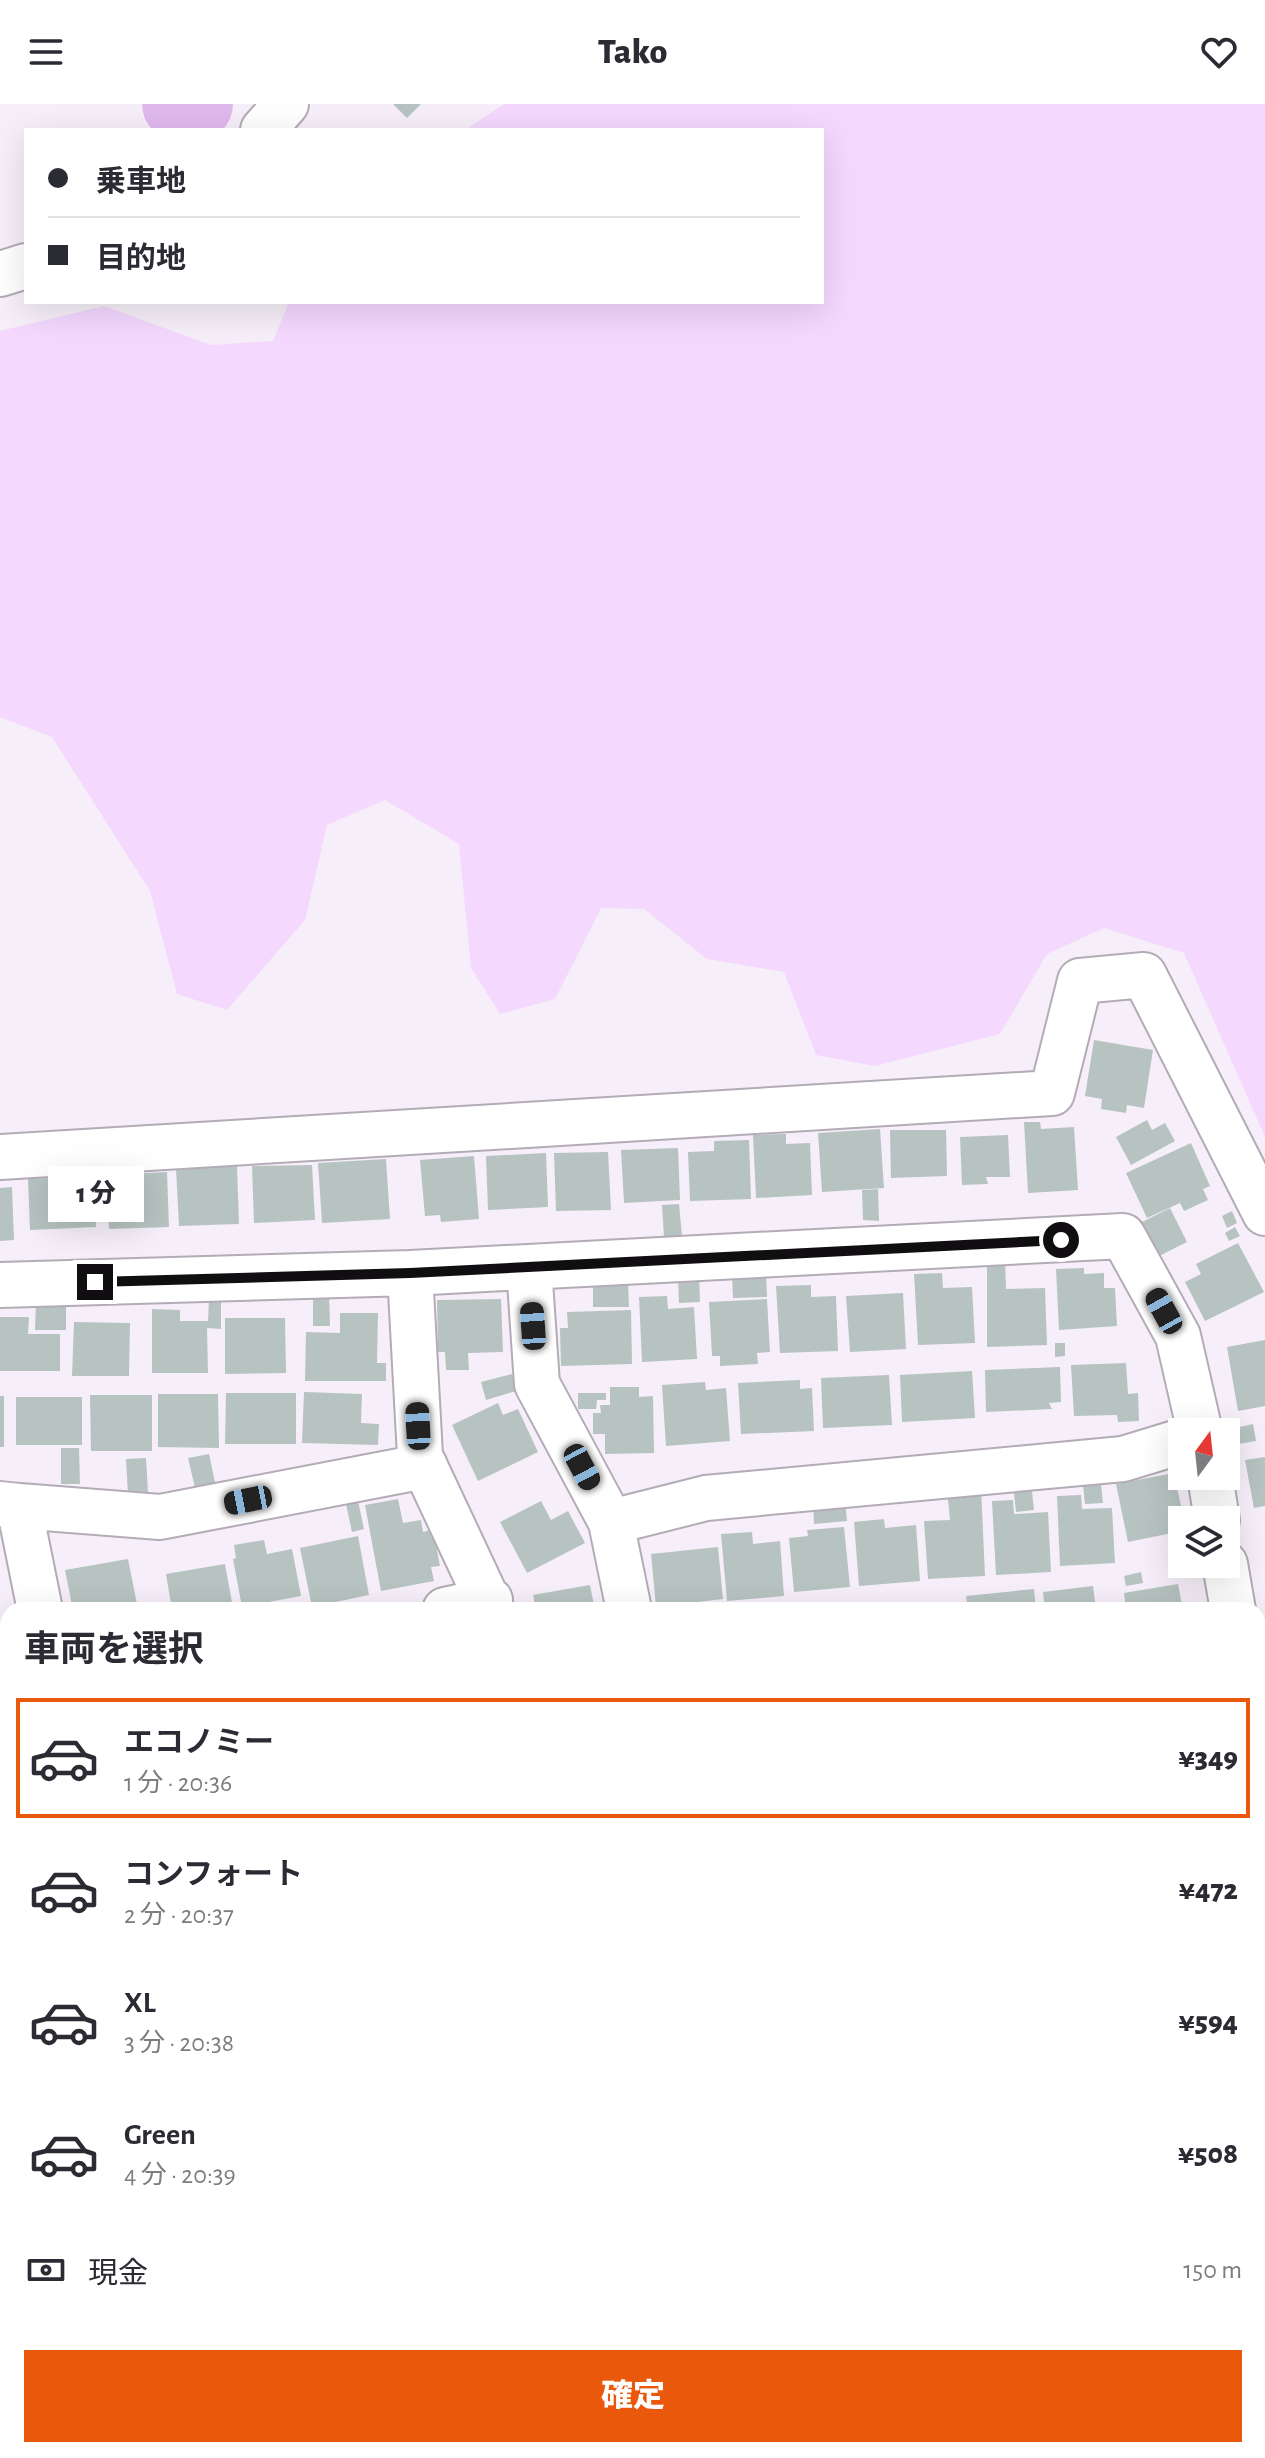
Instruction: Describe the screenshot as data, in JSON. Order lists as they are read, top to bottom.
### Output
{
  "north": "top",
  "page": {
    "header": "Tako",
    "banner": ["乗車地", "目的地"],
    "bubble": "1 分",
    "heading": "車両を選択",
    "list": [
      {
        "name": "エコノミー",
        "note": "1 分 · 20:36",
        "value": "¥349"
      },
      {
        "name": "コンフォート",
        "note": "2 分 · 20:37",
        "value": "¥472"
      },
      {
        "name": "XL",
        "note": "3 分 · 20:38",
        "value": "¥594"
      },
      {
        "name": "Green",
        "note": "4 分 · 20:39",
        "value": "¥508"
      }
    ],
    "pay": ["現金", "150 m"],
    "buttons": "確定"
  }
}
